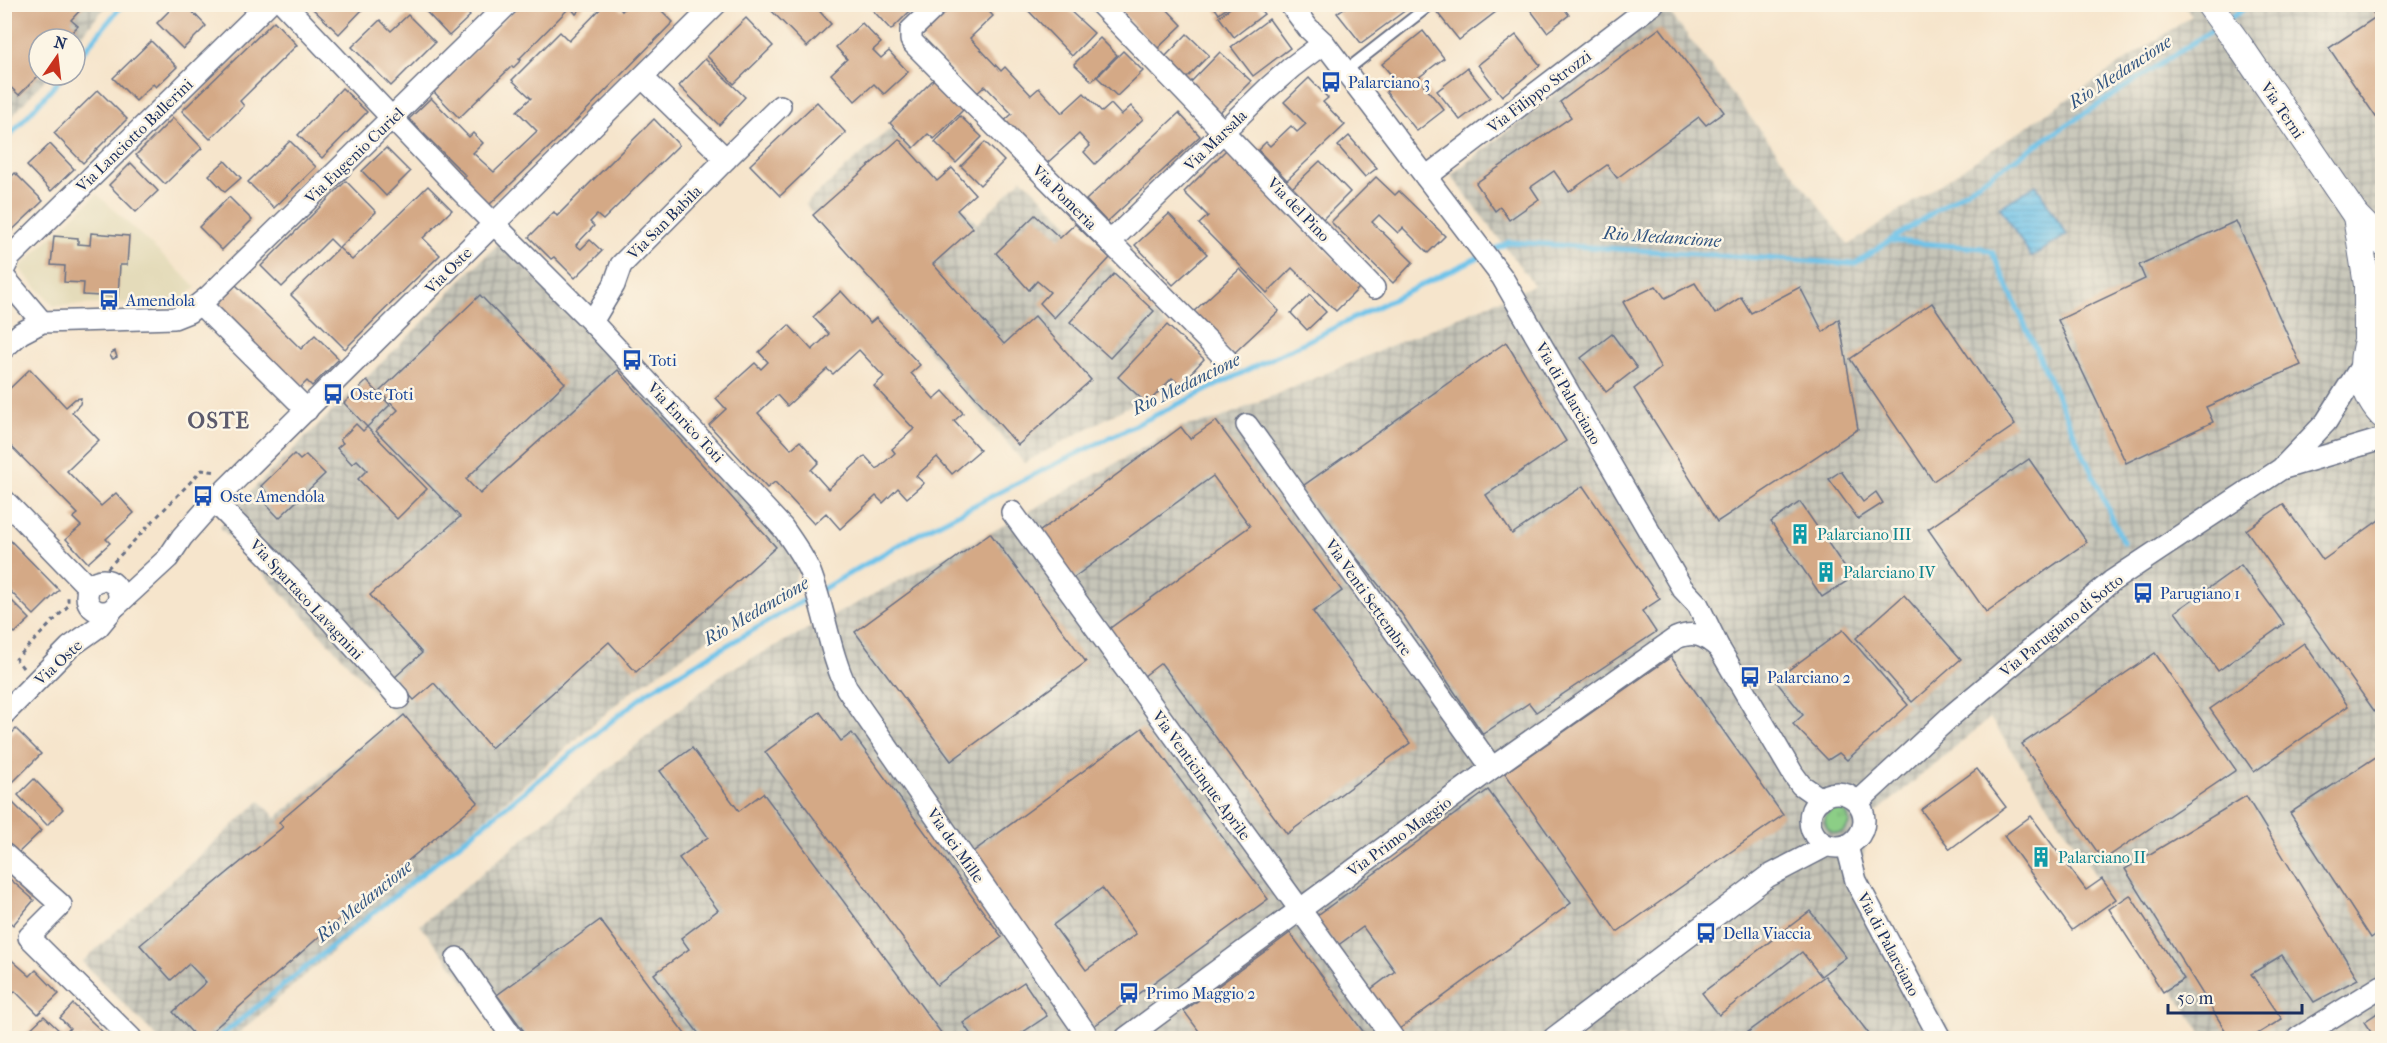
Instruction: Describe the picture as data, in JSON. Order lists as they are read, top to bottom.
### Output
{
  "streets": {
    "street": [
      "Via Filippo Strozzi",
      "Via Terni",
      "Via Lanciotto Ballerini",
      "Via Marsala",
      "Via Eugenio Curiel",
      "Via Pomeria",
      "Via del Pino",
      "Via San Babila",
      "Via Oste",
      "Via di Palarciano",
      "Via Enrico Toti",
      "Via Venti Settembre",
      "Via Spartaco Lavagnini",
      "Via Parugiano di Sotto",
      "Via Venticinque Aprile",
      "Via Primo Maggio",
      "Via dei Mille"
    ]
  },
  "crossings": [
    ["Via Filippo Strozzi", "Via di Palarciano"],
    ["Via Marsala", "Via Pomeria"],
    ["Via Marsala", "Via del Pino"],
    ["Via Marsala", "Via di Palarciano"],
    ["Via Eugenio Curiel", "Via Enrico Toti"],
    ["Via San Babila", "Via Enrico Toti"],
    ["Via Oste", "Via Enrico Toti"],
    ["Via Oste", "Via Spartaco Lavagnini"],
    ["Via di Palarciano", "Via Parugiano di Sotto"],
    ["Via Enrico Toti", "Via dei Mille"],
    ["Via Venti Settembre", "Via Primo Maggio"],
    ["Via Venticinque Aprile", "Via Primo Maggio"]
  ],
  "districts": ["OSTE"],
  "water": ["Rio Medancione"],
  "places": {
    "bus stop": [
      "Palarciano 3",
      "Amendola",
      "Toti",
      "Oste Toti",
      "Oste Amendola",
      "Parugiano 1",
      "Palarciano 2",
      "Della Viaccia",
      "Primo Maggio 2"
    ],
    "building": ["Palarciano III", "Palarciano IV", "Palarciano II"]
  },
  "scale_bar": "50 m",
  "north": "top"
}
